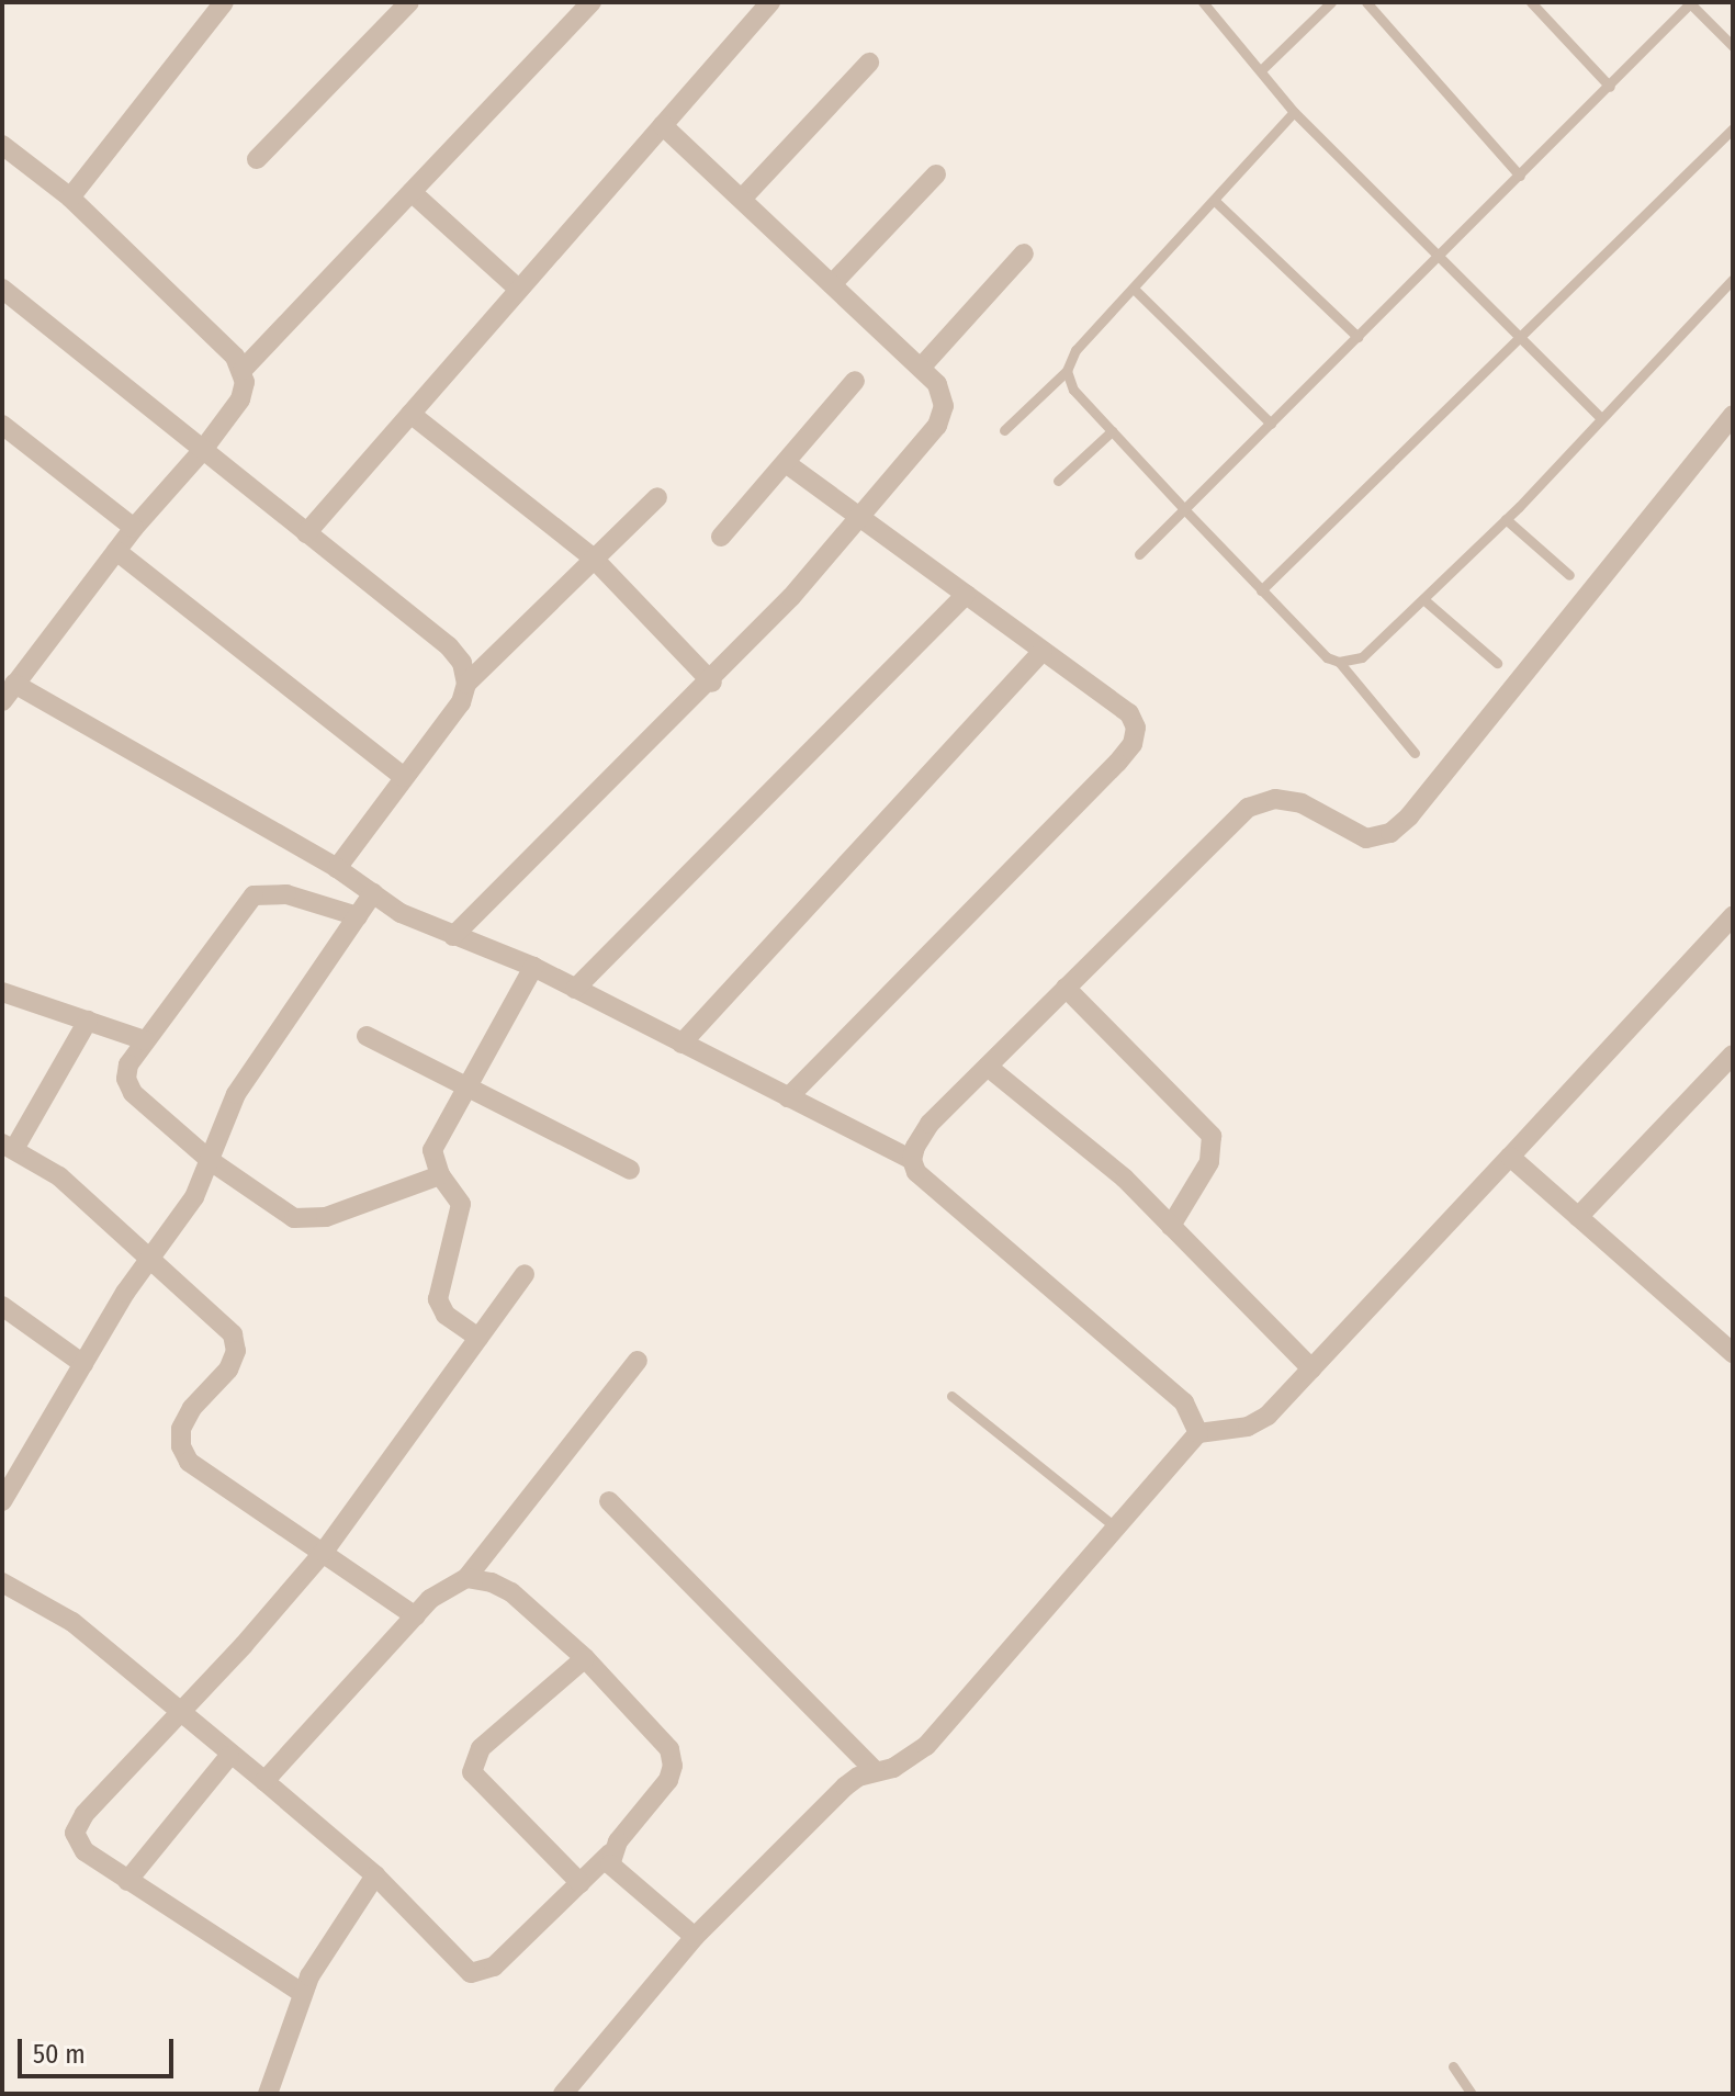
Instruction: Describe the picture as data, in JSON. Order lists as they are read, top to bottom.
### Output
{
  "scale_bar": "50 m"
}
